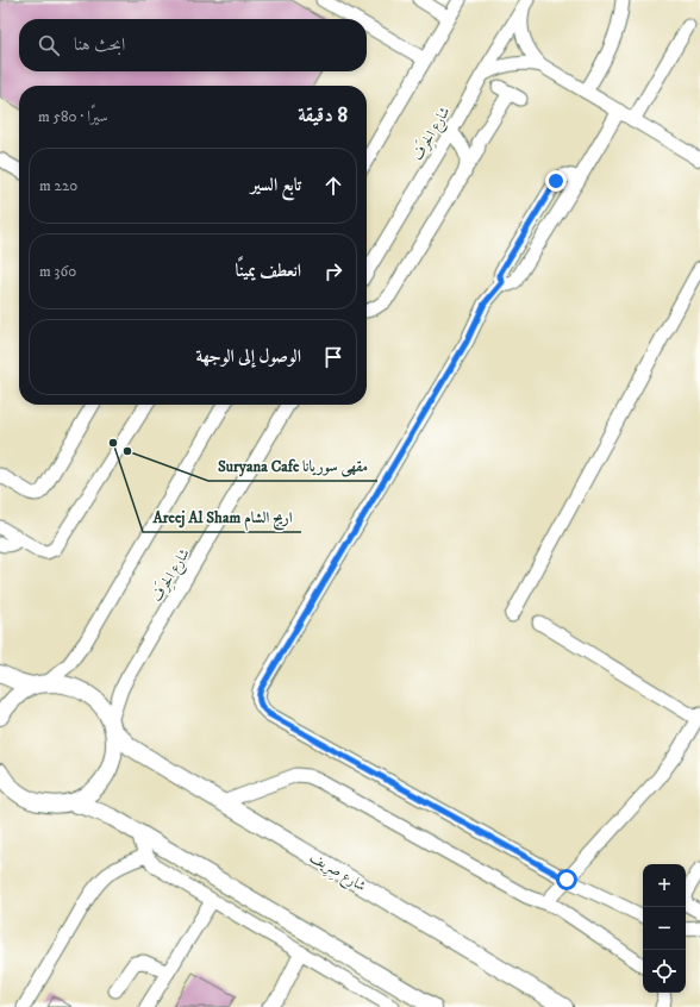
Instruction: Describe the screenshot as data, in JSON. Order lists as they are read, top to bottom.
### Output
{
  "streets": {
    "main road": ["شارع صِرِيف"],
    "street": ["شارع الحِرَف"]
  },
  "crossings": [
    ["شارع الحِرَف", "شارع صِرِيف"]
  ],
  "places": ["Areej Al Sham اريج الشام", "Suryana Cafe مقهى سوريانا"],
  "page": {
    "search": "ابحث هنا",
    "heading": ["8 دقيقة", "سيرًا · 580 m"],
    "list": [
      ["تابع السير", "220 m"],
      ["انعطف يمينًا", "360 m"],
      "الوصول إلى الوجهة"
    ],
    "map_buttons": ["+", "−"]
  }
}
